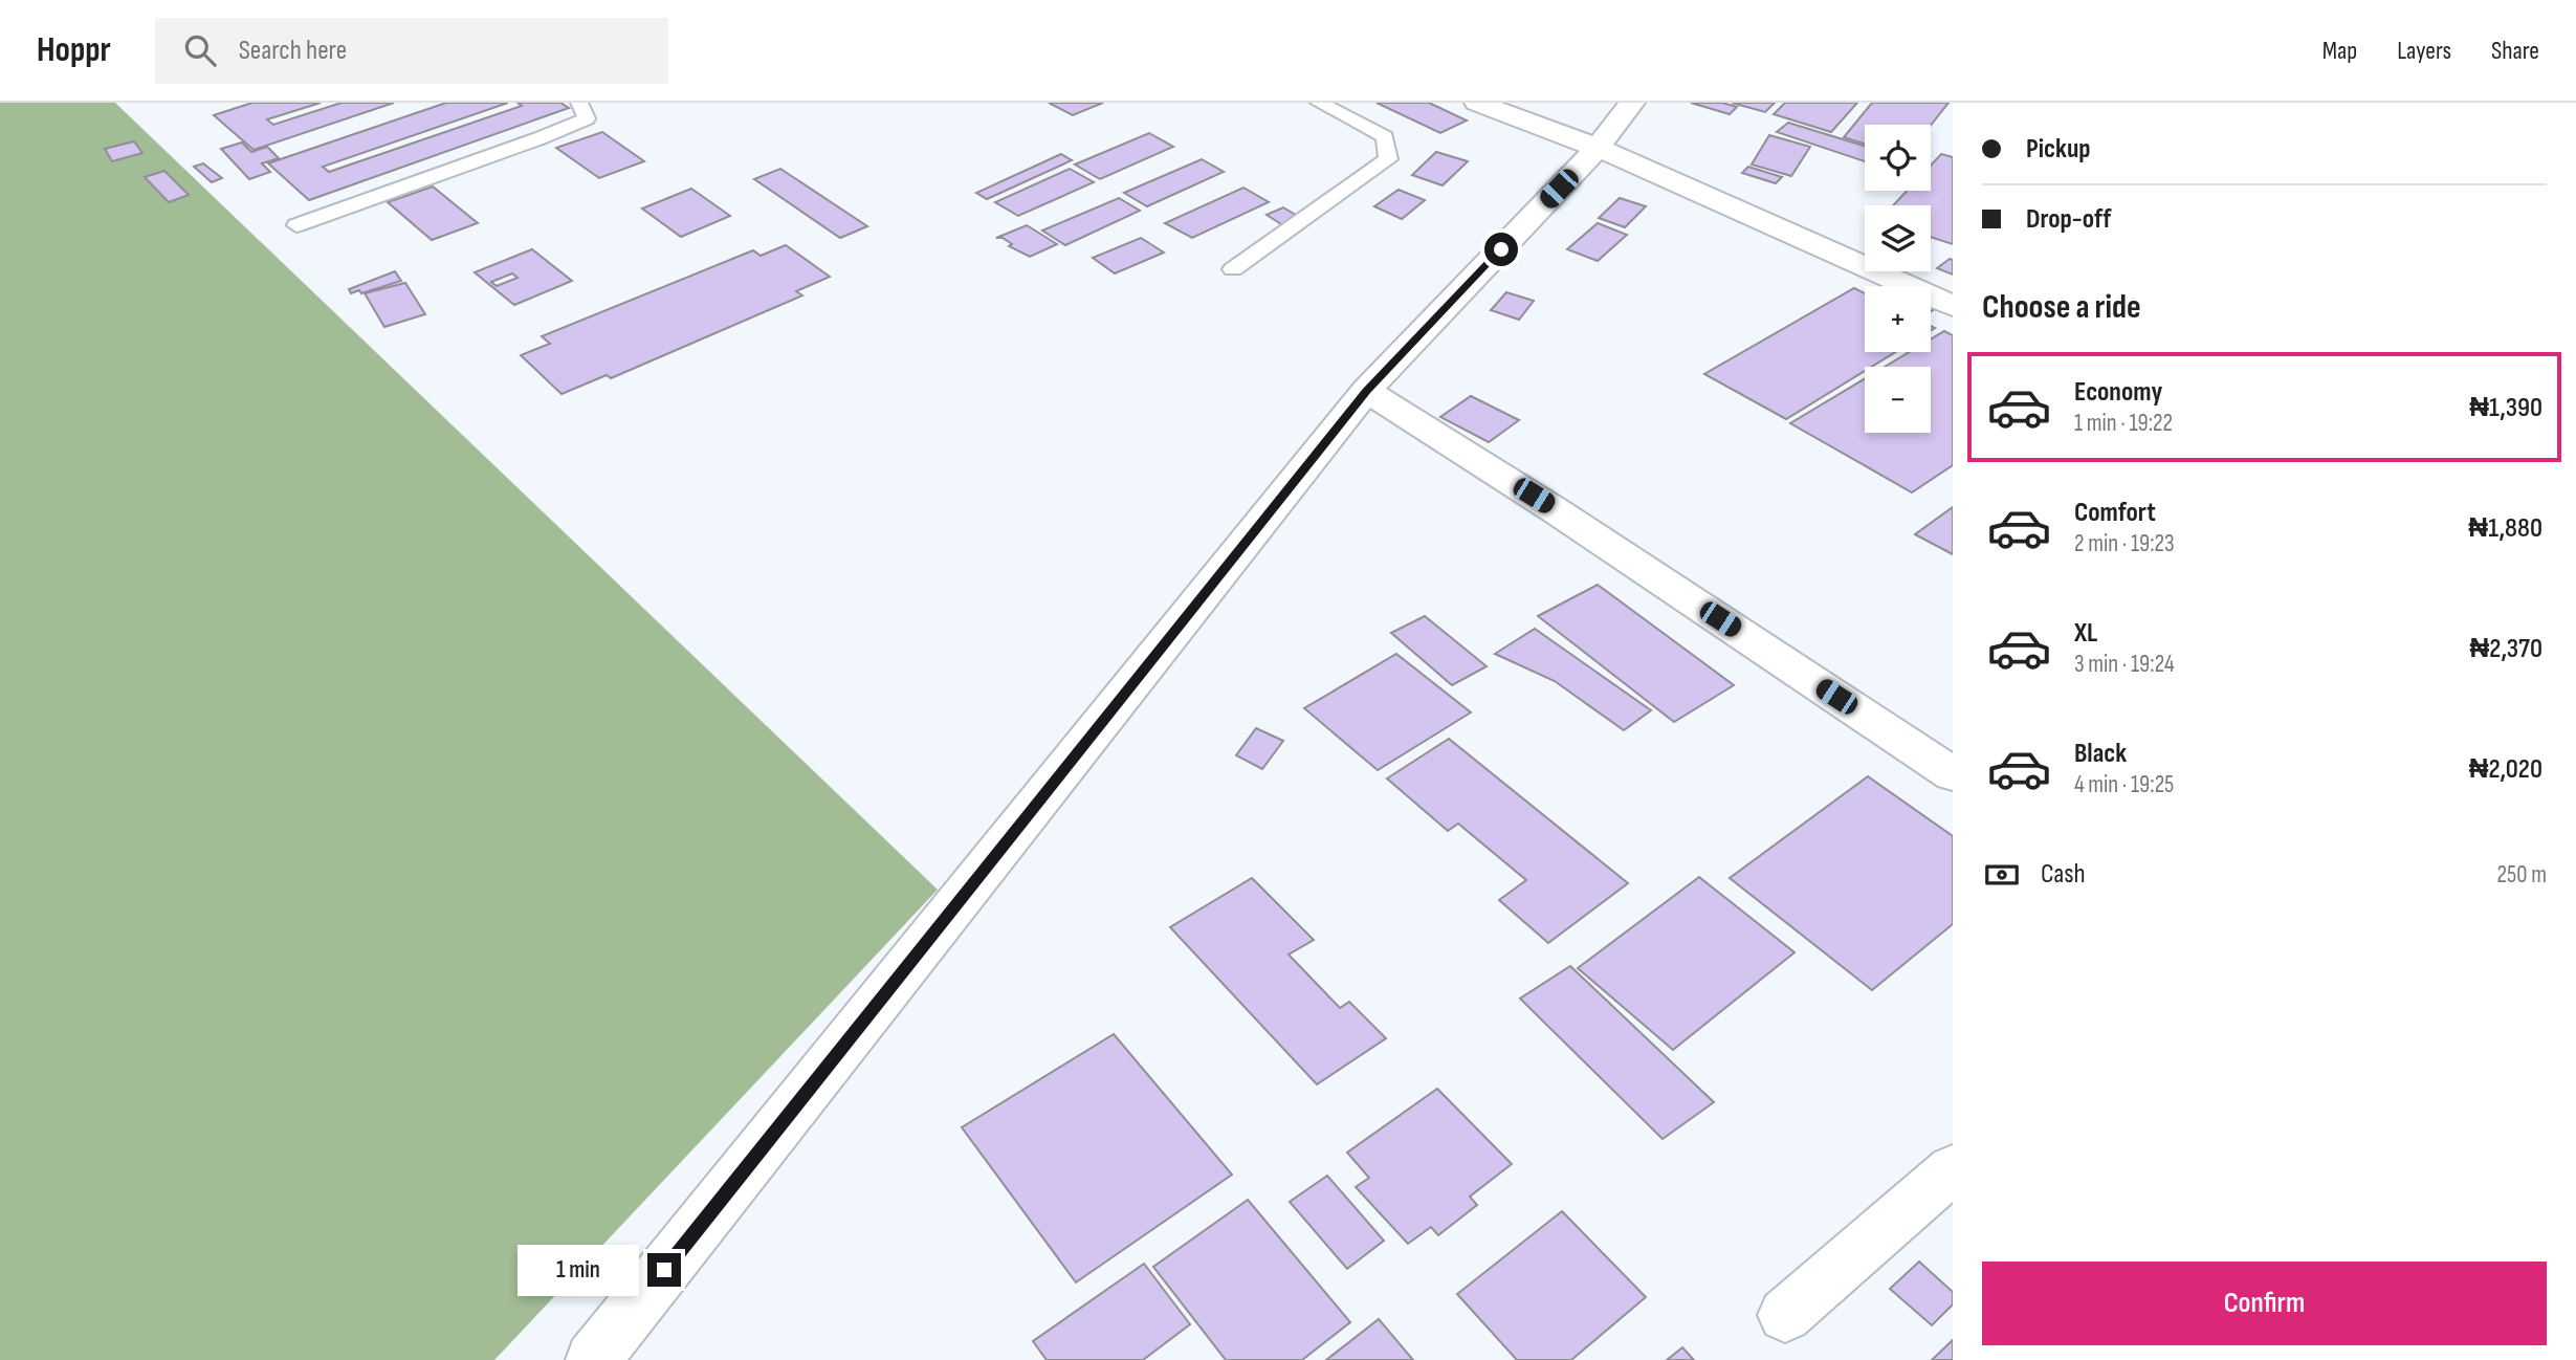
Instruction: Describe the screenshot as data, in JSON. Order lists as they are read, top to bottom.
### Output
{
  "page": {
    "header": "Hoppr",
    "search": "Search here",
    "nav": ["Map", "Layers", "Share"],
    "banner": ["Pickup", "Drop-off"],
    "map_buttons": ["+", "−"],
    "heading": "Choose a ride",
    "list": [
      {
        "name": "Economy",
        "note": "1 min · 19:22",
        "value": "₦1,390"
      },
      {
        "name": "Comfort",
        "note": "2 min · 19:23",
        "value": "₦1,880"
      },
      {
        "name": "XL",
        "note": "3 min · 19:24",
        "value": "₦2,370"
      },
      {
        "name": "Black",
        "note": "4 min · 19:25",
        "value": "₦2,020"
      }
    ],
    "pay": ["Cash", "250 m"],
    "bubble": "1 min",
    "buttons": "Confirm"
  }
}
